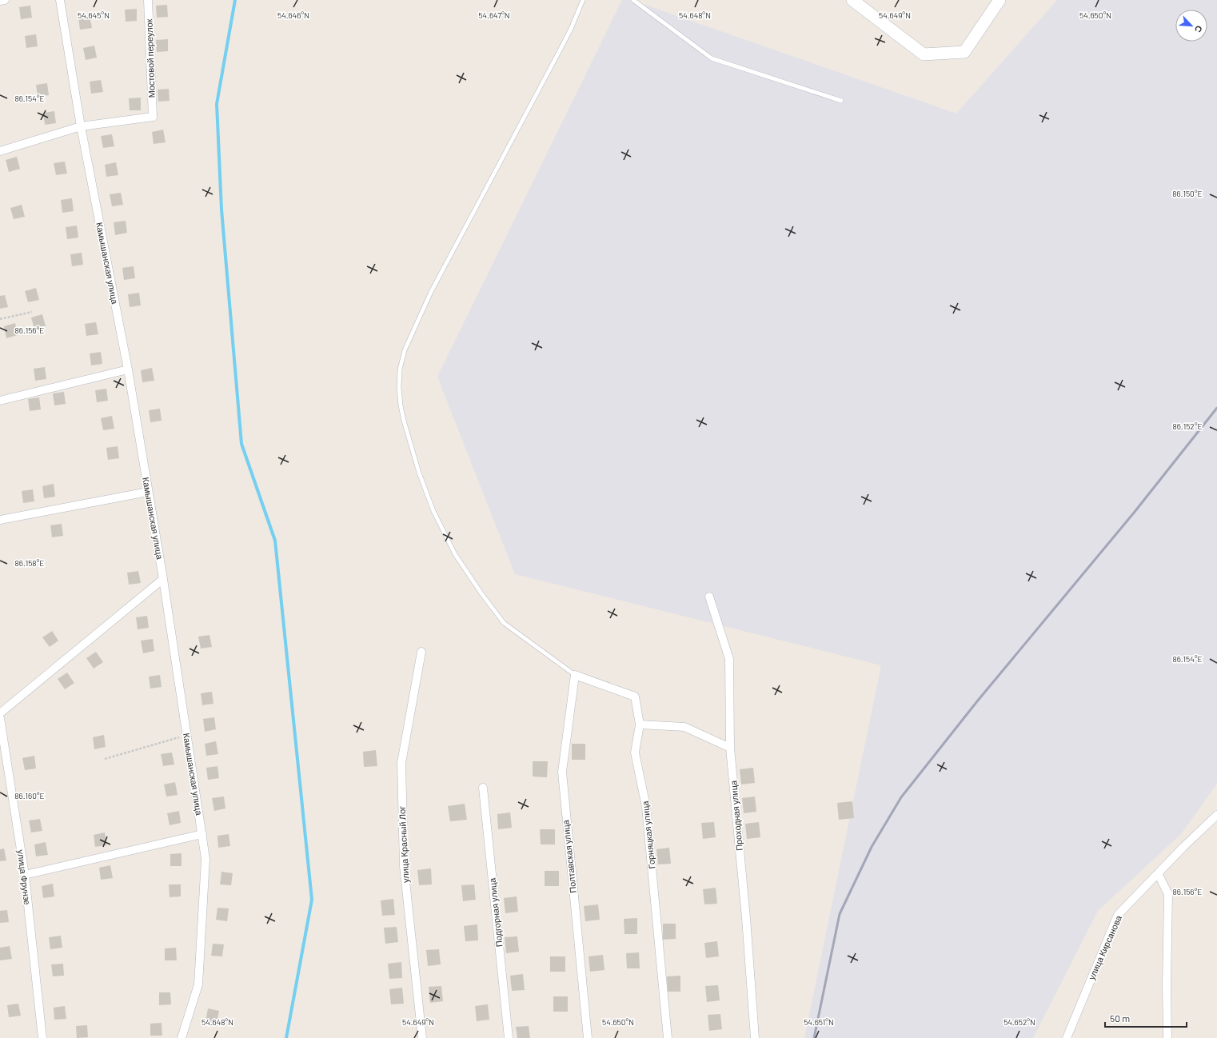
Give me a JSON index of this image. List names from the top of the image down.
{
  "streets": {
    "street": [
      "Мостовой переулок",
      "Камышанская улица",
      "Проходная улица",
      "Горняцкая улица",
      "улица Красный Лог",
      "Полтавская улица",
      "улица Фрунзе",
      "Подгорная улица",
      "улица Кирсанова"
    ]
  },
  "crossings": [
    ["Мостовой переулок", "Камышанская улица"],
    ["Горняцкая улица", "Полтавская улица"]
  ],
  "scale_bar": "50 m",
  "north": "bottom right",
  "coordinates": [
    "54.645°N",
    "54.646°N",
    "54.647°N",
    "54.648°N",
    "54.649°N",
    "54.650°N",
    "86.154°E",
    "86.150°E",
    "86.156°E",
    "86.152°E",
    "86.158°E",
    "86.160°E",
    "54.651°N",
    "54.652°N"
  ]
}
